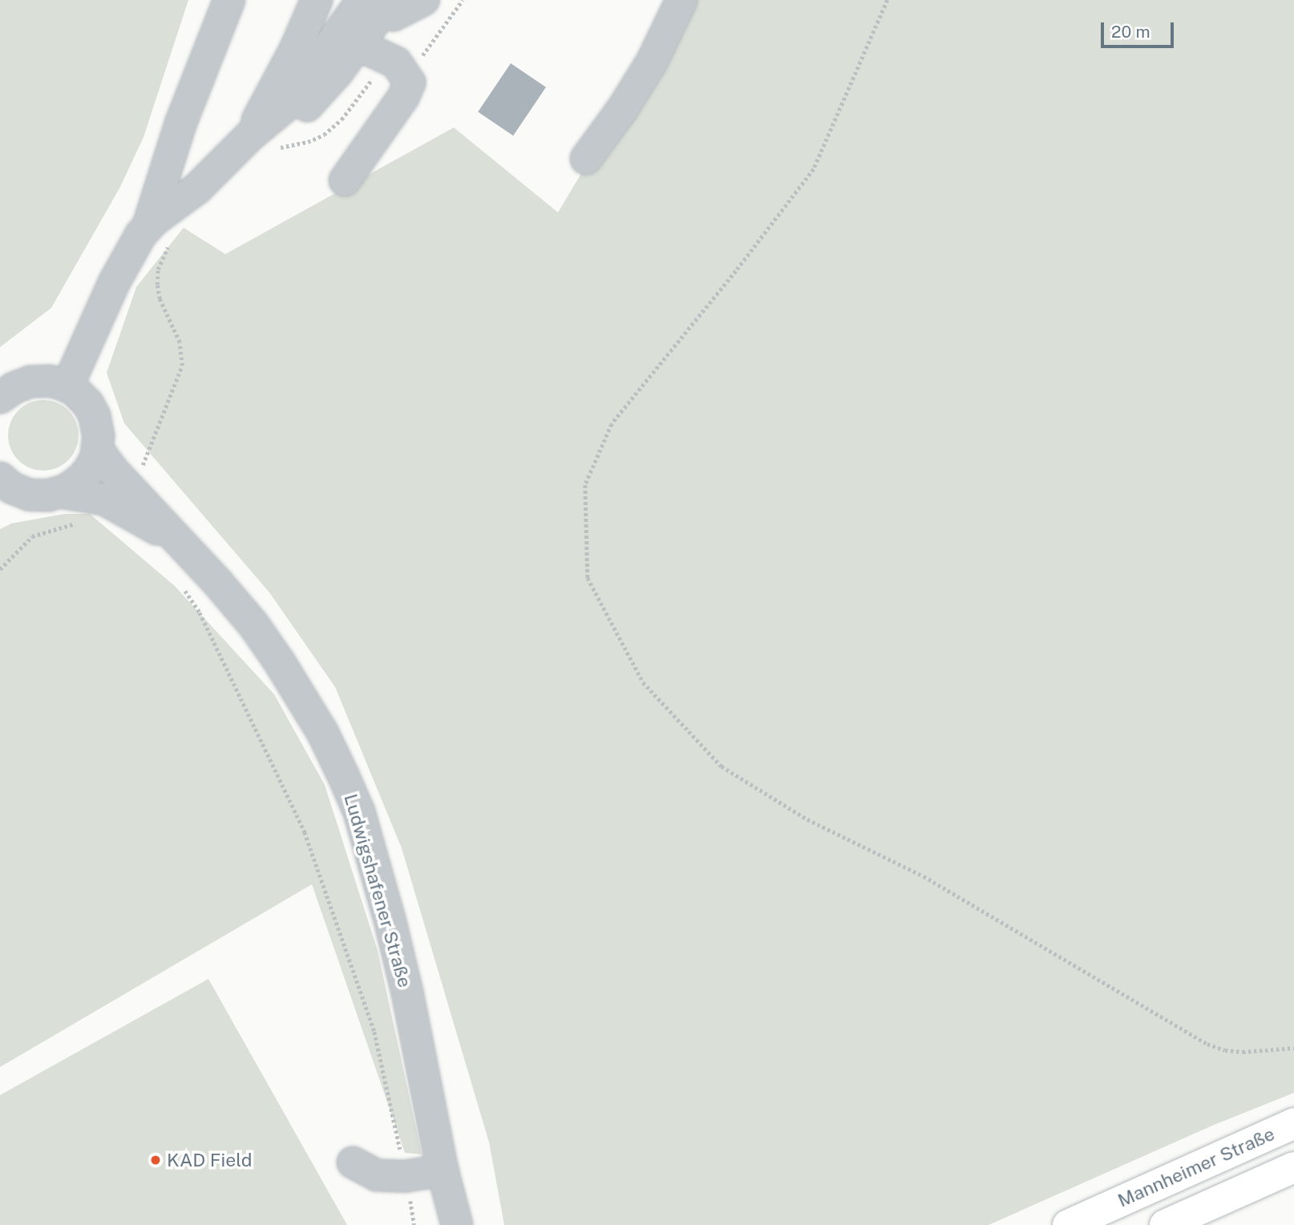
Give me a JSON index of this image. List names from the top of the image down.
{
  "streets": {
    "main road": ["Mannheimer Straße"],
    "street": ["Ludwigshafener Straße"]
  },
  "places": ["KAD Field"],
  "scale_bar": "20 m"
}
